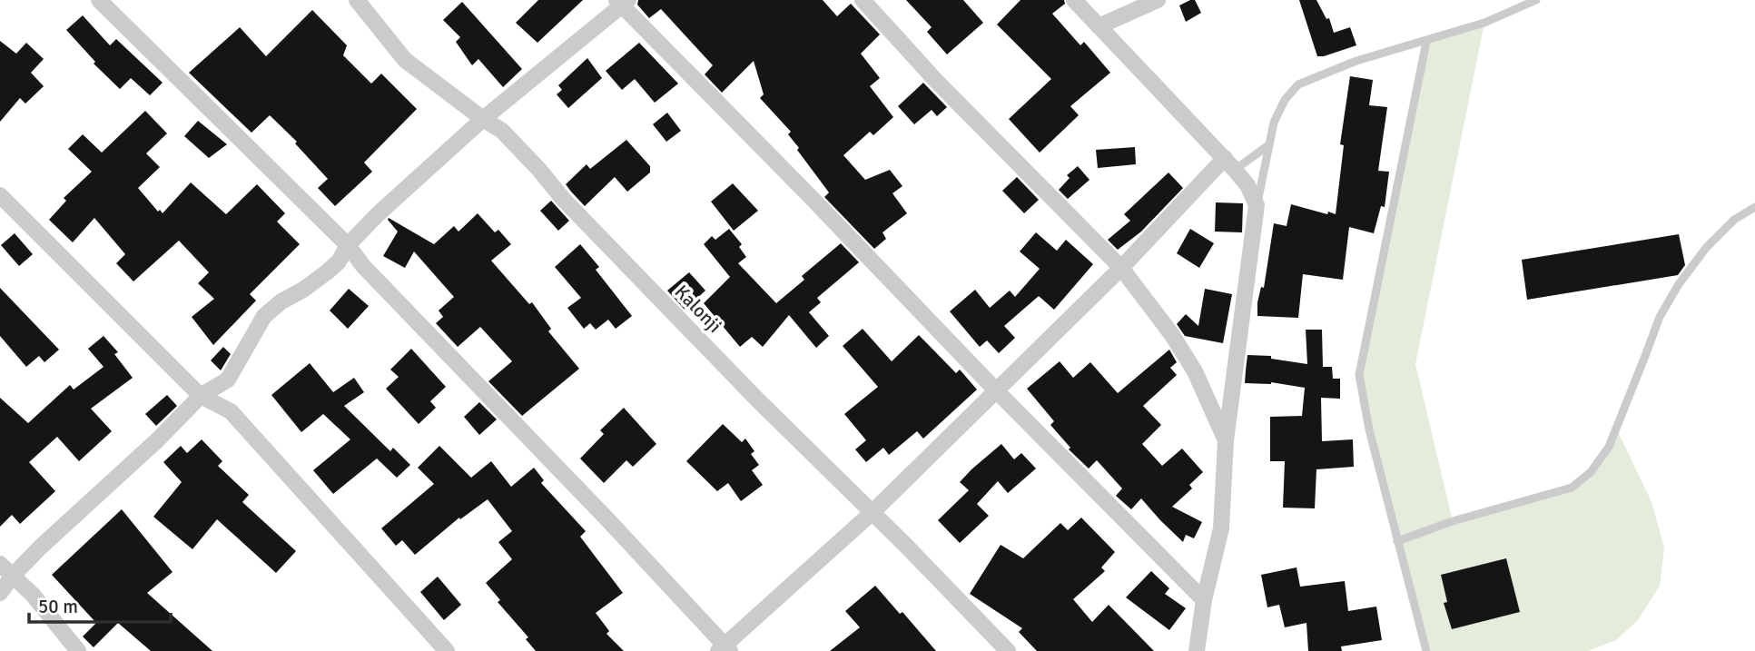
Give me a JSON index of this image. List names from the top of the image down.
{
  "streets": {
    "street": ["Kalonji"]
  },
  "scale_bar": "50 m"
}
